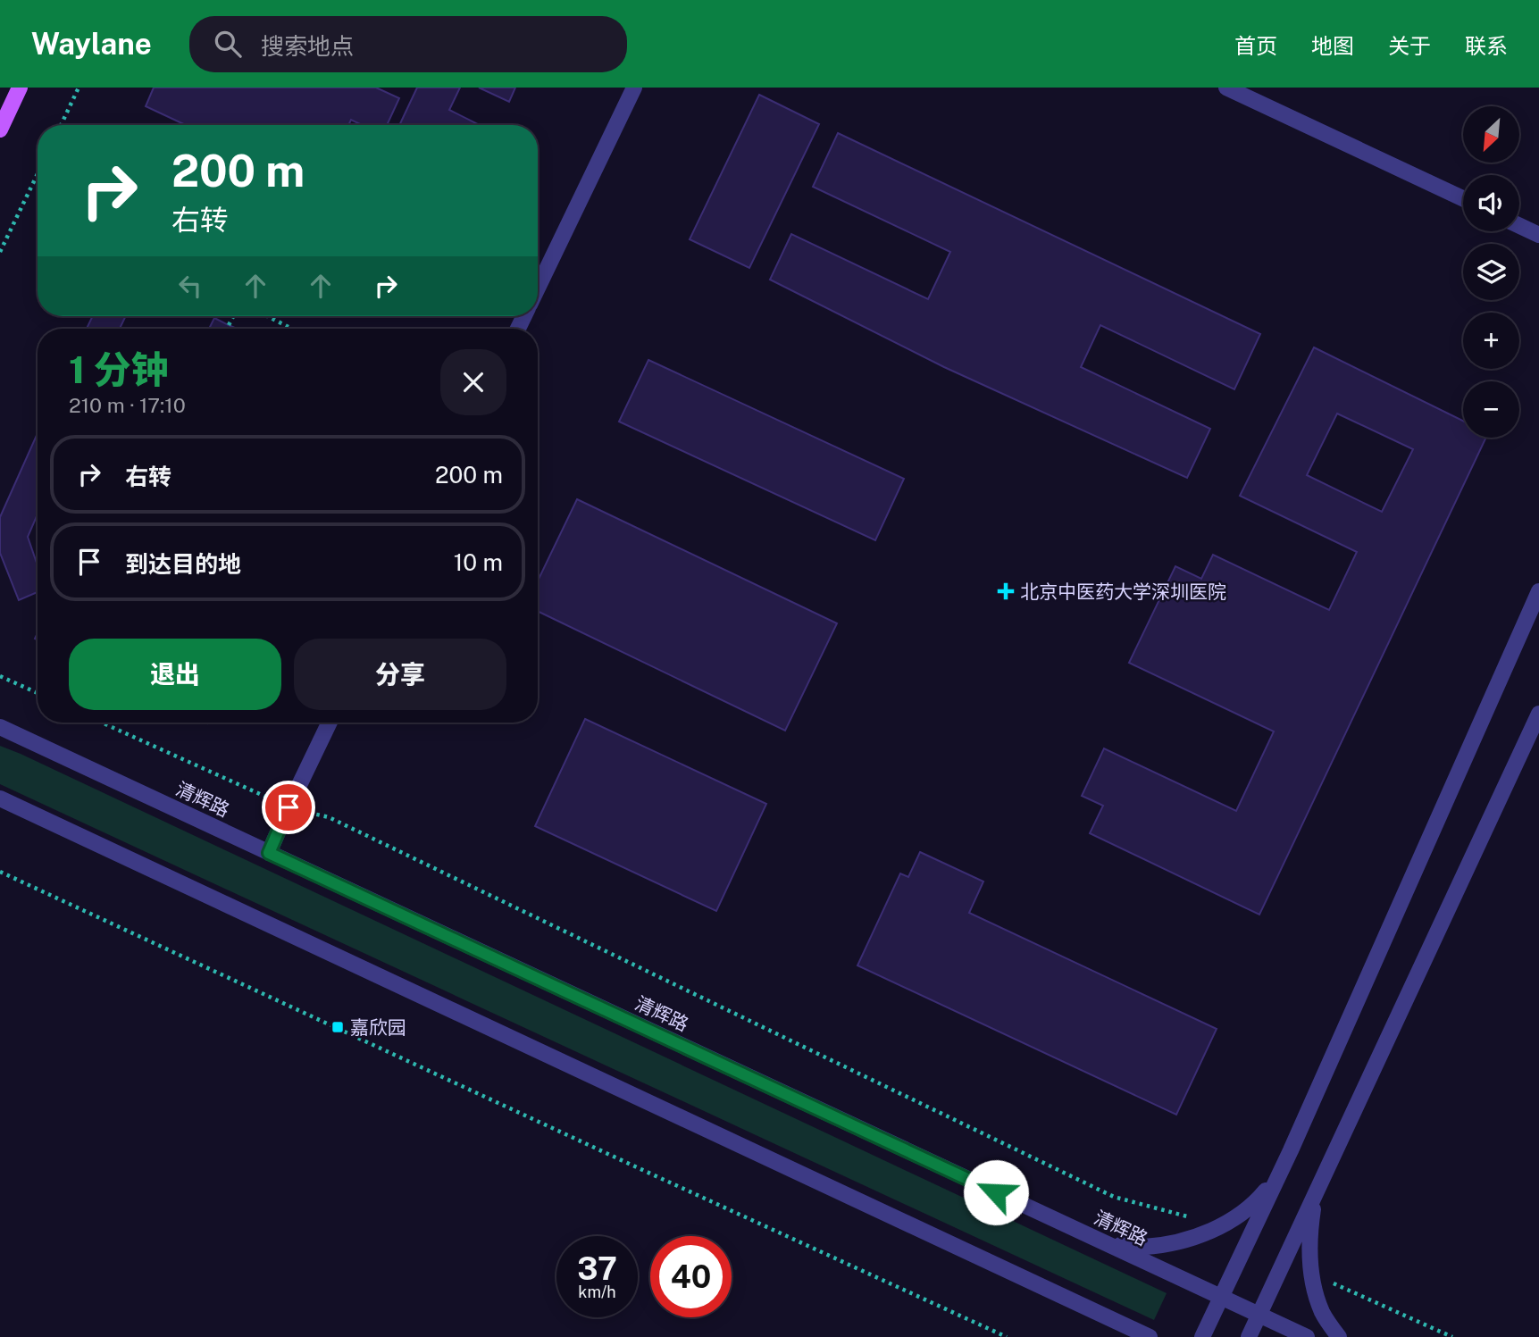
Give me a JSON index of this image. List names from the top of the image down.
{
  "streets": {
    "street": ["清辉路"]
  },
  "places": {
    "health": ["北京中医药大学深圳医院"],
    "transit": ["嘉欣园"]
  },
  "north": "bottom left",
  "page": {
    "header": "Waylane",
    "search": "搜索地点",
    "nav": [
      "首页",
      "地图",
      "关于",
      "联系"
    ],
    "map_buttons": ["+", "−"],
    "turn": ["200 m", "右转"],
    "heading": ["1 分钟", "210 m · 17:10"],
    "list": [
      {
        "name": "右转",
        "value": "200 m"
      },
      {
        "name": "到达目的地",
        "value": "10 m"
      }
    ],
    "buttons": ["退出", "分享"],
    "speed": "37 km/h",
    "limit": "40"
  }
}
